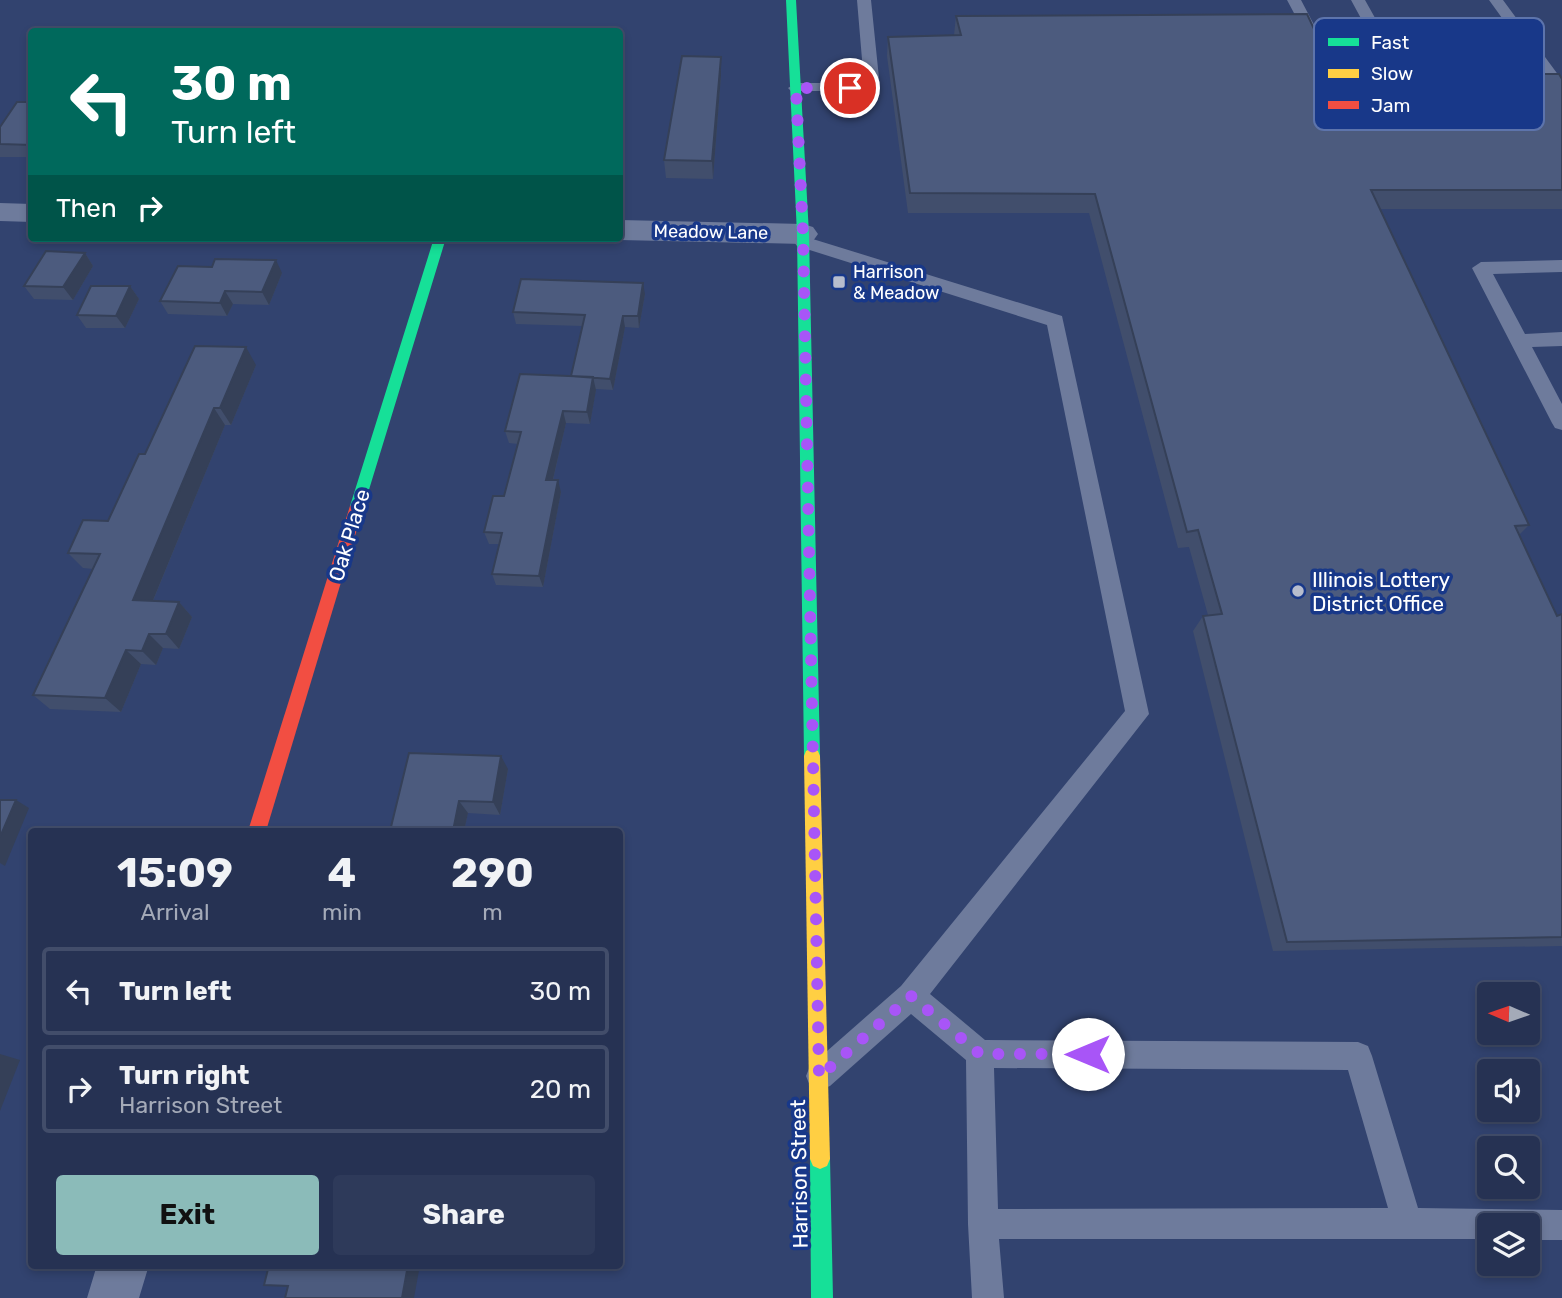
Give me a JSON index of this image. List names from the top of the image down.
{
  "streets": {
    "street": ["Meadow Lane", "Oak Place", "Harrison Street"]
  },
  "crossings": [
    ["Meadow Lane", "Harrison Street"]
  ],
  "places": {
    "transit": ["Harrison & Meadow"],
    "other": ["Illinois Lottery District Office"]
  },
  "legend": ["Fast", "Slow", "Jam"],
  "north": "left",
  "page": {
    "turn": ["30 m", "Turn left"],
    "then": "Then",
    "eta": [
      "15:09",
      "Arrival",
      "4",
      "min",
      "290",
      "m"
    ],
    "list": [
      {
        "name": "Turn left",
        "value": "30 m"
      },
      {
        "name": "Turn right",
        "note": "Harrison Street",
        "value": "20 m"
      }
    ],
    "buttons": ["Exit", "Share"]
  }
}
